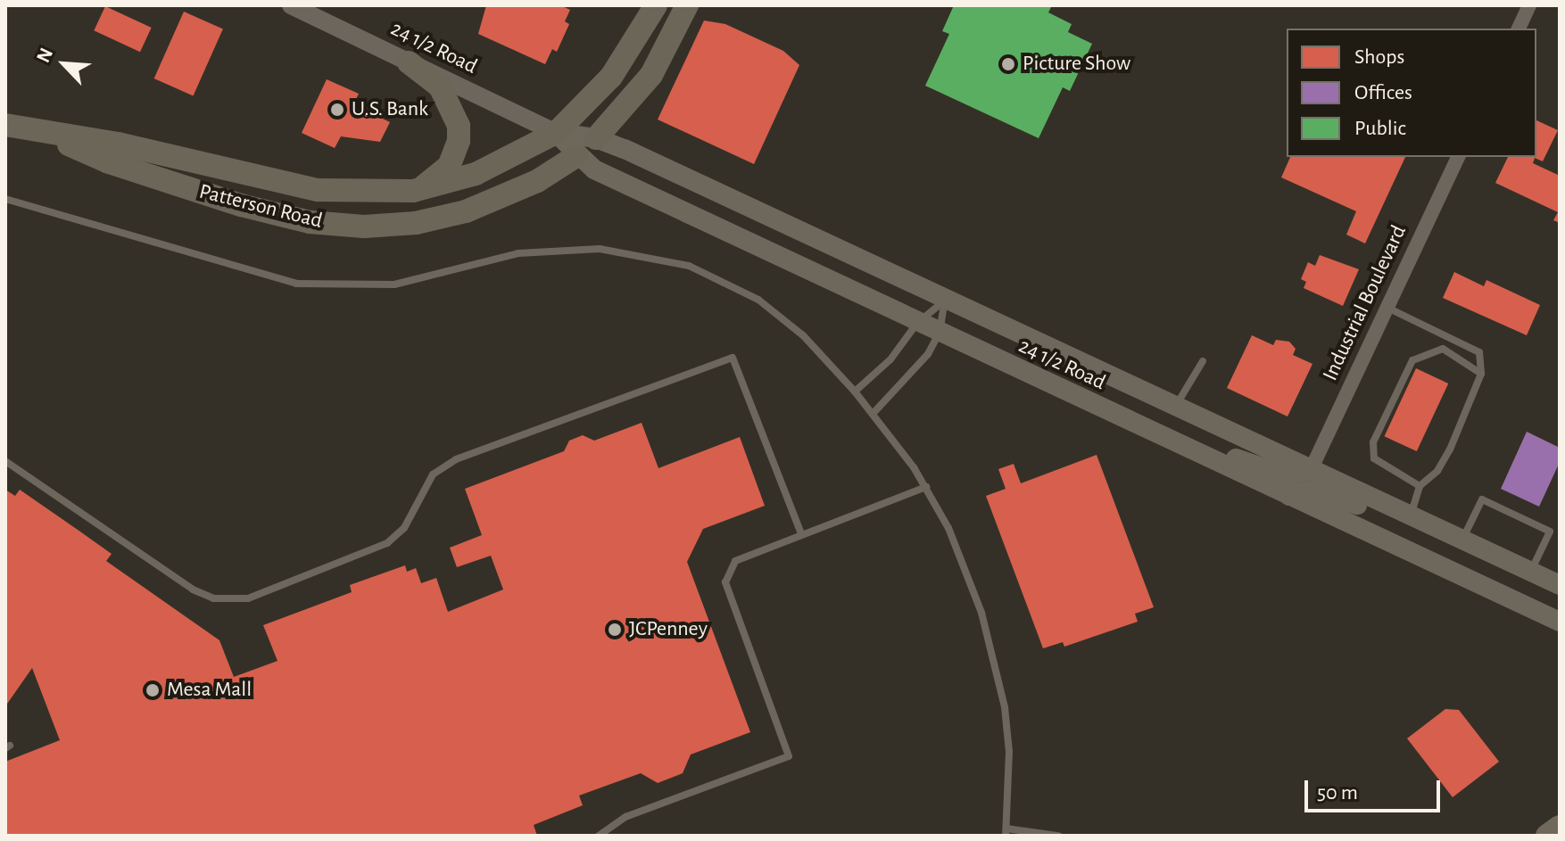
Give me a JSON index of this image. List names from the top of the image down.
{
  "streets": {
    "main road": ["24 1/2 Road", "Patterson Road"],
    "street": ["Industrial Boulevard"]
  },
  "crossings": [
    ["24 1/2 Road", "Patterson Road"],
    ["24 1/2 Road", "Industrial Boulevard"]
  ],
  "places": [
    "Picture Show",
    "U.S. Bank",
    "JCPenney",
    "Mesa Mall"
  ],
  "legend": ["Shops", "Offices", "Public"],
  "scale_bar": "50 m",
  "north": "top left"
}
